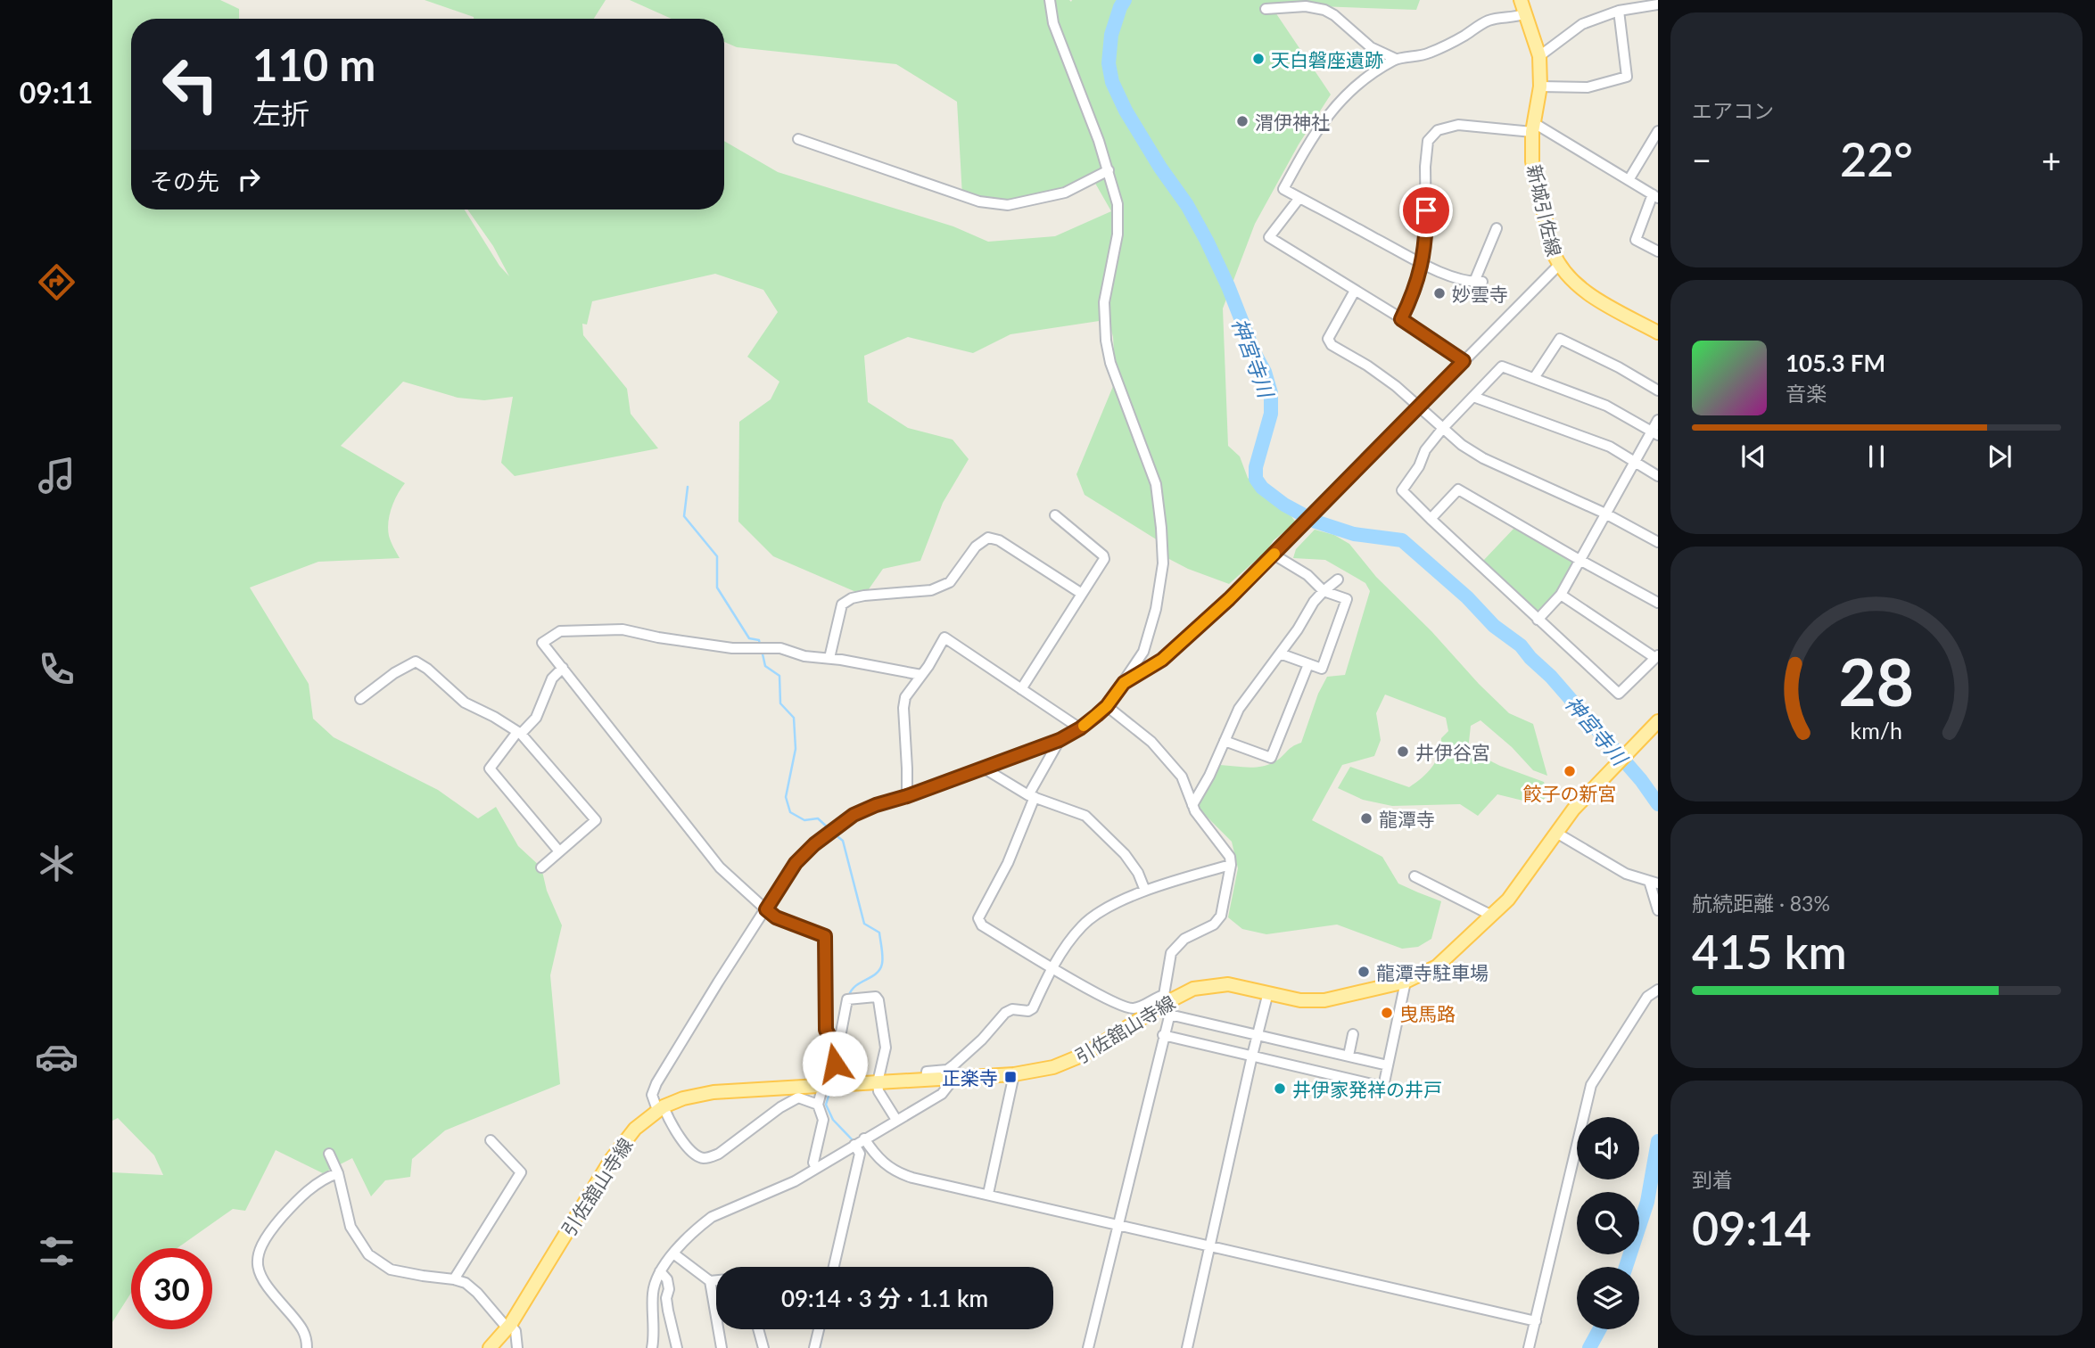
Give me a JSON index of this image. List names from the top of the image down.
{
  "streets": {
    "main road": ["新城引佐線", "引佐舘山寺線"]
  },
  "water": ["神宮寺川"],
  "places": {
    "other": [
      "天白磐座遺跡",
      "渭伊神社",
      "妙雲寺",
      "井伊谷宮",
      "餃子の新宮",
      "龍潭寺",
      "龍潭寺駐車場",
      "曳馬路",
      "井伊家発祥の井戸"
    ],
    "transit": ["正楽寺"]
  },
  "page": {
    "tabs": "09:11",
    "tile": [
      "エアコン",
      ["航続距離 · 83%", "415 km"],
      ["到着", "09:14"]
    ],
    "turn": ["110 m", "左折"],
    "heat": ["−", "22°", "+"],
    "then": "その先",
    "song": ["105.3 FM", "音楽"],
    "limit": "30",
    "trip": "09:14 · 3 分 · 1.1 km",
    "gauge": ["28", "km/h"]
  }
}
